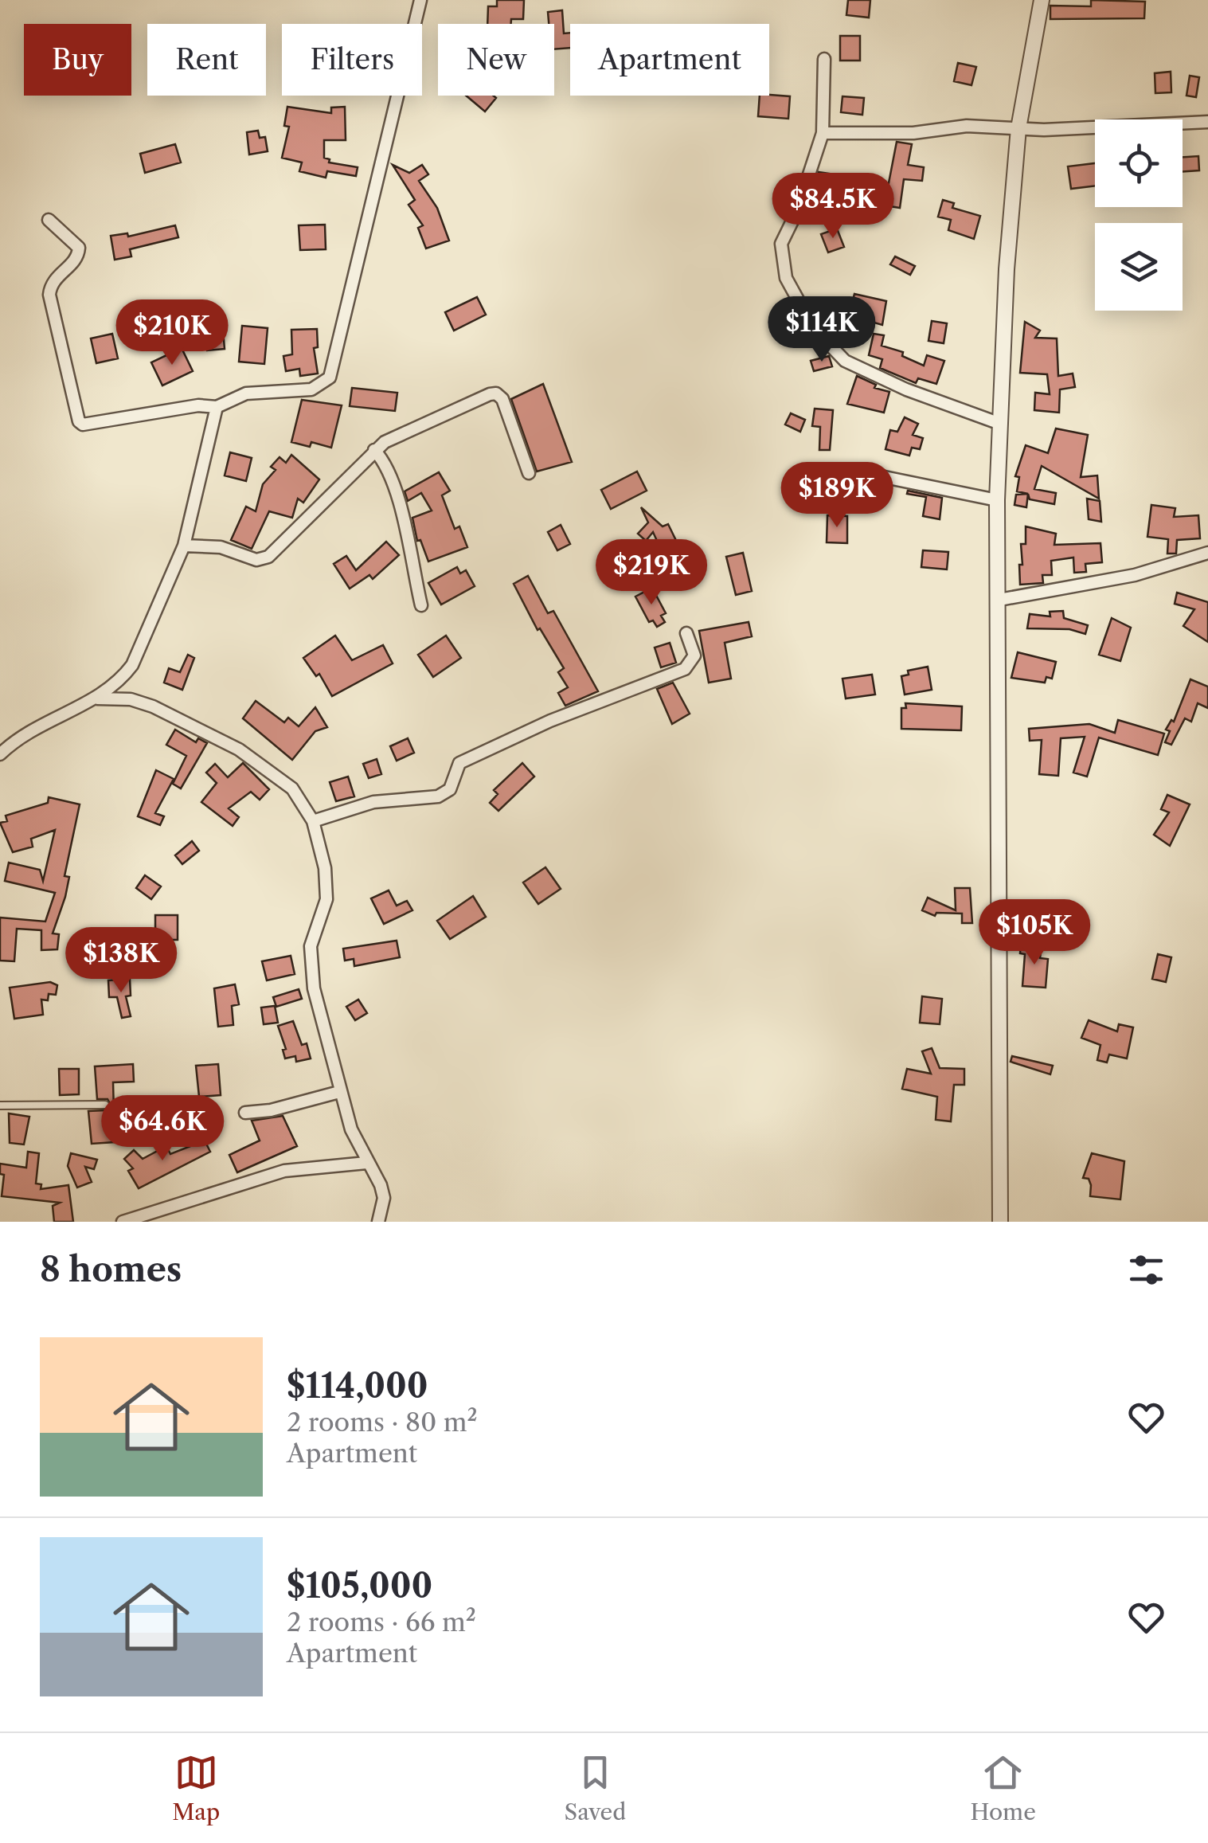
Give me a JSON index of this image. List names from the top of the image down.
{
  "page": {
    "chip": [
      "Buy",
      "Rent",
      "Filters",
      "New",
      "Apartment"
    ],
    "price": [
      "$84.5K",
      "$114K",
      "$210K",
      "$189K",
      "$219K",
      "$105K",
      "$138K",
      "$64.6K"
    ],
    "heading": "8 homes",
    "list": [
      {
        "name": "$114,000",
        "note": "2 rooms · 80 m² · Apartment"
      },
      {
        "name": "$105,000",
        "note": "2 rooms · 66 m² · Apartment"
      }
    ],
    "tabs": ["Map", "Saved", "Home"]
  }
}
